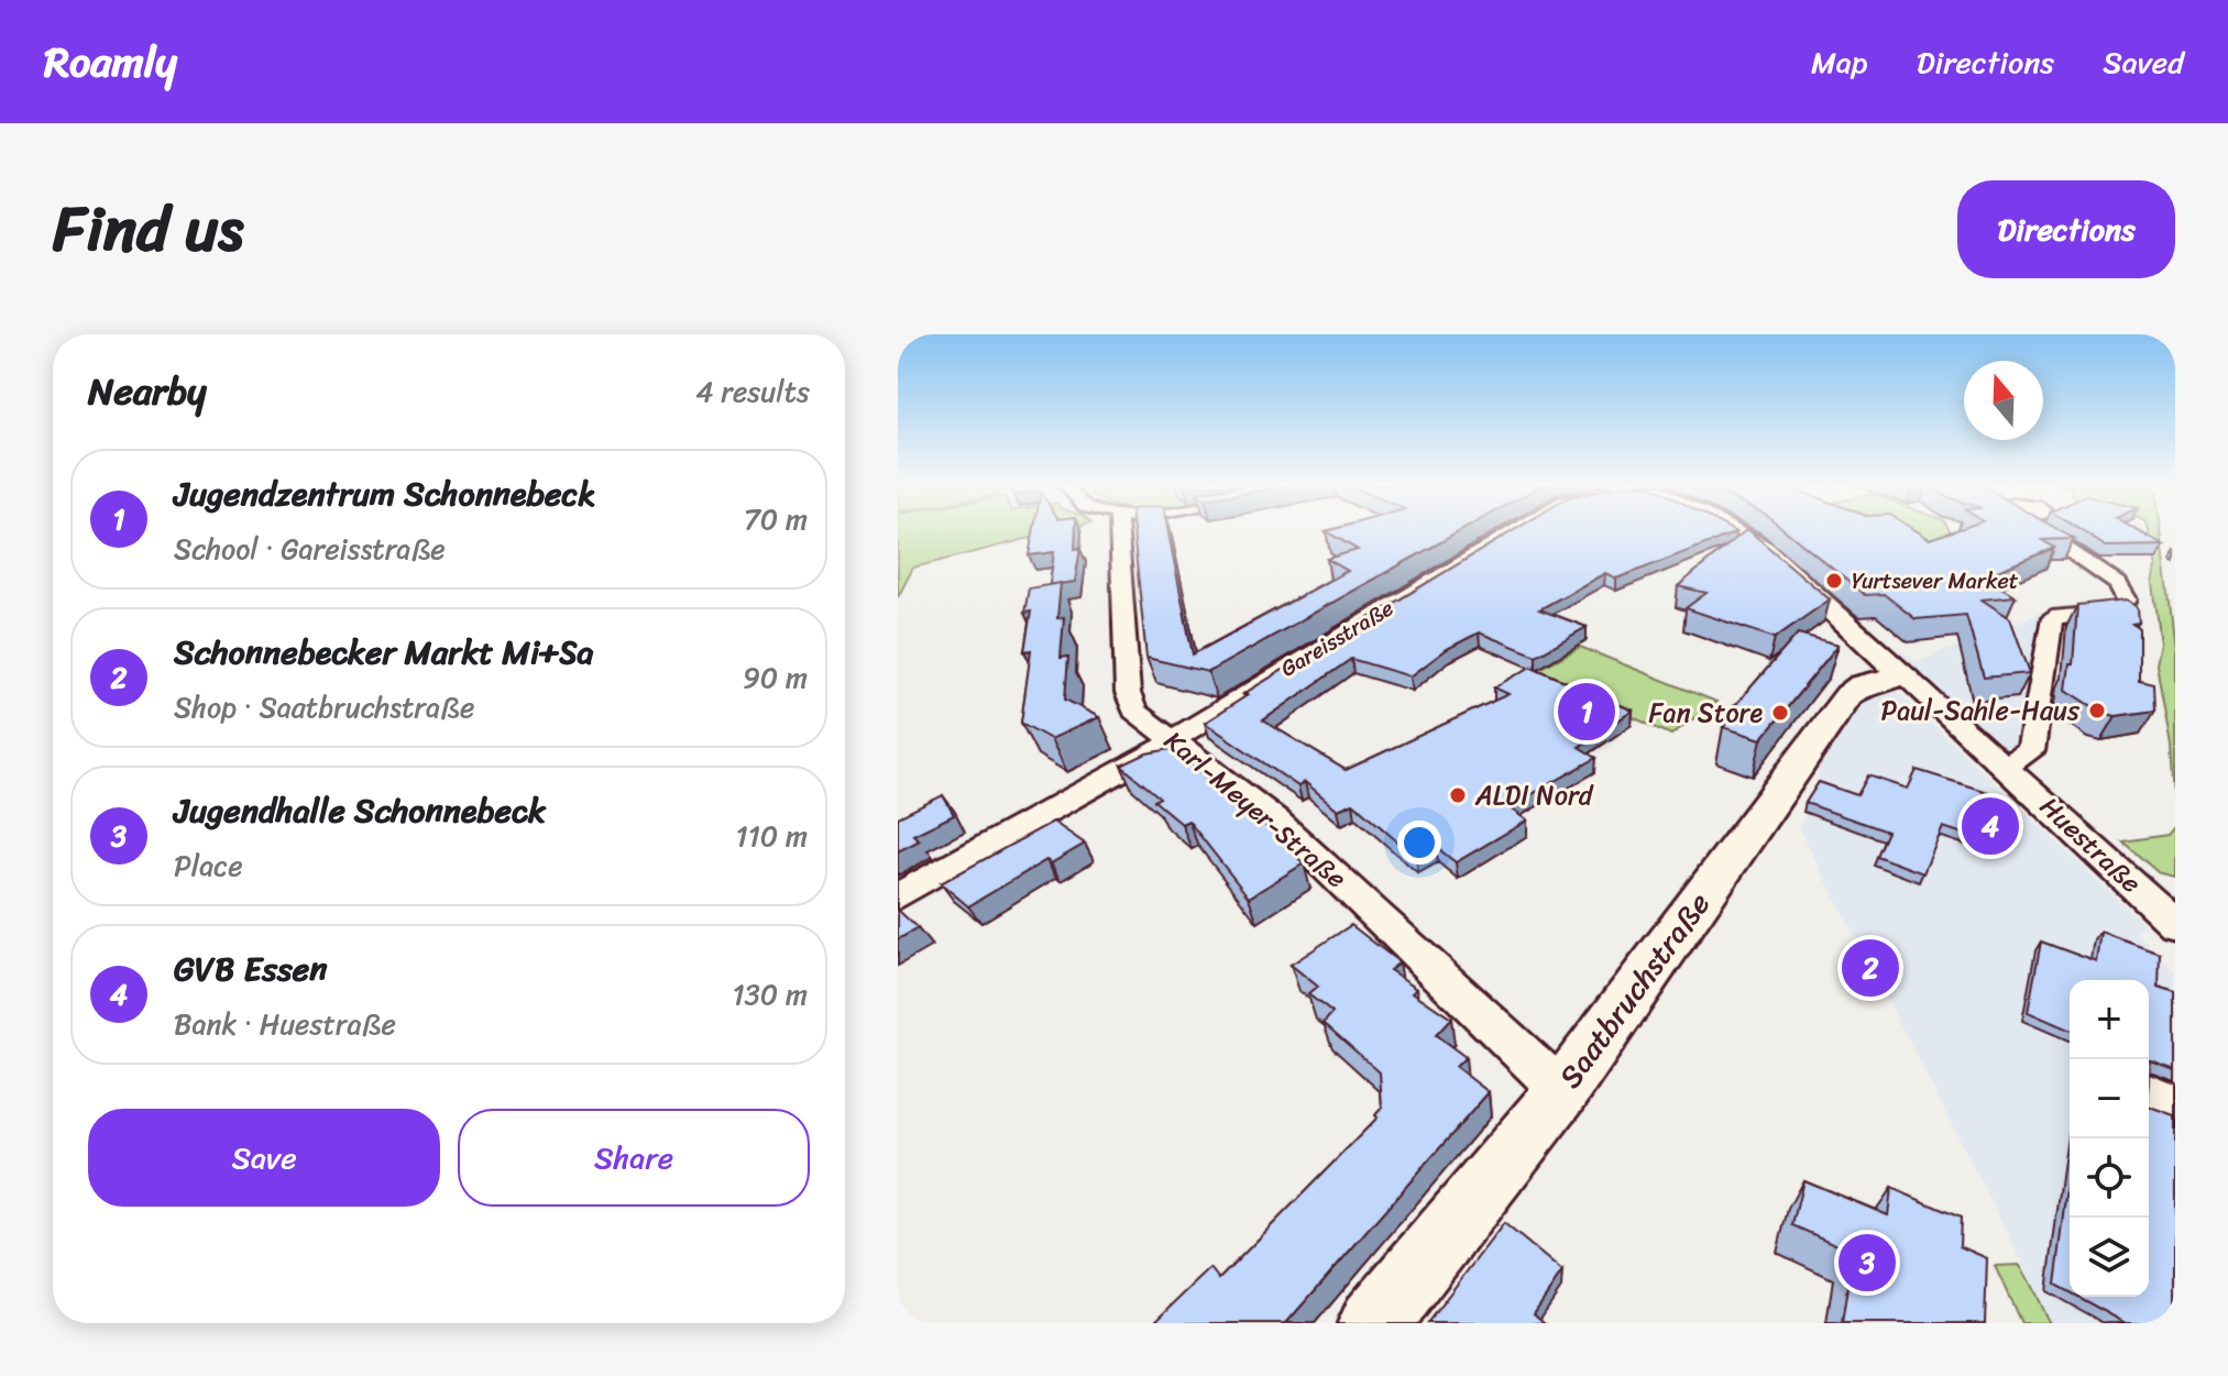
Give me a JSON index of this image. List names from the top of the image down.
{
  "streets": {
    "main road": ["Huestraße", "Saatbruchstraße"],
    "street": ["Gareisstraße", "Karl-Meyer-Straße"]
  },
  "crossings": [
    ["Gareisstraße", "Karl-Meyer-Straße"],
    ["Karl-Meyer-Straße", "Saatbruchstraße"],
    ["Huestraße", "Saatbruchstraße"]
  ],
  "places": [
    "Yurtsever Market",
    "Paul-Sahle-Haus",
    "Fan Store",
    "ALDI Nord"
  ],
  "north": "top",
  "page": {
    "header": "Roamly",
    "nav": ["Map", "Directions", "Saved"],
    "title": "Find us",
    "buttons": [
      "Directions",
      ["Save", "Share"]
    ],
    "heading": ["Nearby", "4 results"],
    "list": [
      {
        "mark": "1",
        "name": "Jugendzentrum Schonnebeck",
        "note": "School · Gareisstraße",
        "value": "70 m"
      },
      {
        "mark": "2",
        "name": "Schonnebecker Markt Mi+Sa",
        "note": "Shop · Saatbruchstraße",
        "value": "90 m"
      },
      {
        "mark": "3",
        "name": "Jugendhalle Schonnebeck",
        "note": "Place",
        "value": "110 m"
      },
      {
        "mark": "4",
        "name": "GVB Essen",
        "note": "Bank · Huestraße",
        "value": "130 m"
      }
    ],
    "pins": [
      "1",
      "4",
      "2",
      "3"
    ],
    "map_buttons": ["+", "−"]
  }
}
